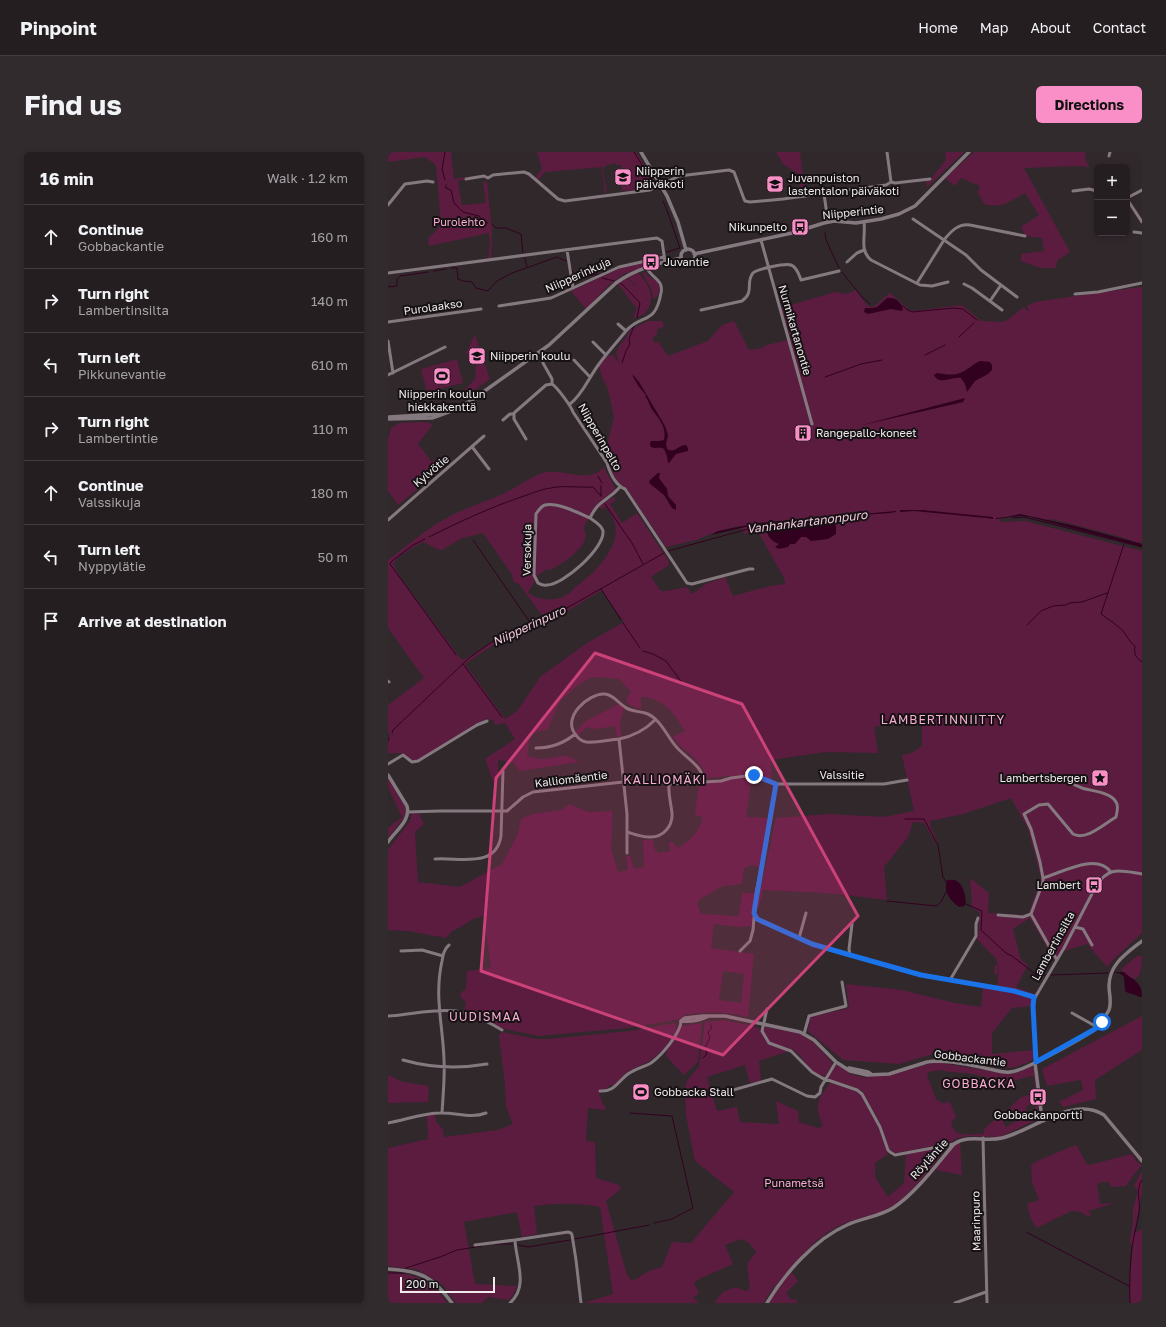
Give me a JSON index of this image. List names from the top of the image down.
{
  "streets": {
    "street": [
      "Niipperintie",
      "Niipperinkuja",
      "Purolaakso",
      "Nurmikartanontie",
      "Niipperinpelto",
      "Kylvötie",
      "Versokuja",
      "Valssitie",
      "Kalliomäentie",
      "Lambertinsilta",
      "Gobbackantie",
      "Röyläntie",
      "Maarinpuro"
    ]
  },
  "crossings": [
    ["Niipperintie", "Nurmikartanontie"],
    ["Lambertinsilta", "Gobbackantie"],
    ["Lambertinsilta", "Röyläntie"],
    ["Röyläntie", "Maarinpuro"]
  ],
  "districts": [
    "LAMBERTINNIITTY",
    "KALLIOMÄKI",
    "UUDISMAA",
    "GOBBACKA"
  ],
  "water": ["Vanhankartanonpuro", "Niipperinpuro"],
  "parks": ["Purolehto", "Punametsä"],
  "places": {
    "school or university": ["Niipperin päiväkoti", "Juvanpuiston lastentalon päiväkoti", "Niipperin koulu"],
    "bus stop": [
      "Nikunpelto",
      "Juvantie",
      "Lambert",
      "Gobbackanportti"
    ],
    "sports": ["Niipperin koulun hiekkakenttä", "Gobbacka Stall"],
    "building": ["Rangepallo-koneet"],
    "place": ["Lambertsbergen"]
  },
  "scale_bar": "200 m",
  "page": {
    "header": "Pinpoint",
    "nav": [
      "Home",
      "Map",
      "About",
      "Contact"
    ],
    "buttons": "Directions",
    "title": "Find us",
    "heading": ["16 min", "Walk · 1.2 km"],
    "map_buttons": ["+", "−"],
    "list": [
      ["Continue", "Gobbackantie", "160 m"],
      ["Turn right", "Lambertinsilta", "140 m"],
      ["Turn left", "Pikkunevantie", "610 m"],
      ["Turn right", "Lambertintie", "110 m"],
      ["Continue", "Valssikuja", "180 m"],
      ["Turn left", "Nyppylätie", "50 m"],
      "Arrive at destination"
    ],
    "scale": "200 m"
  }
}
